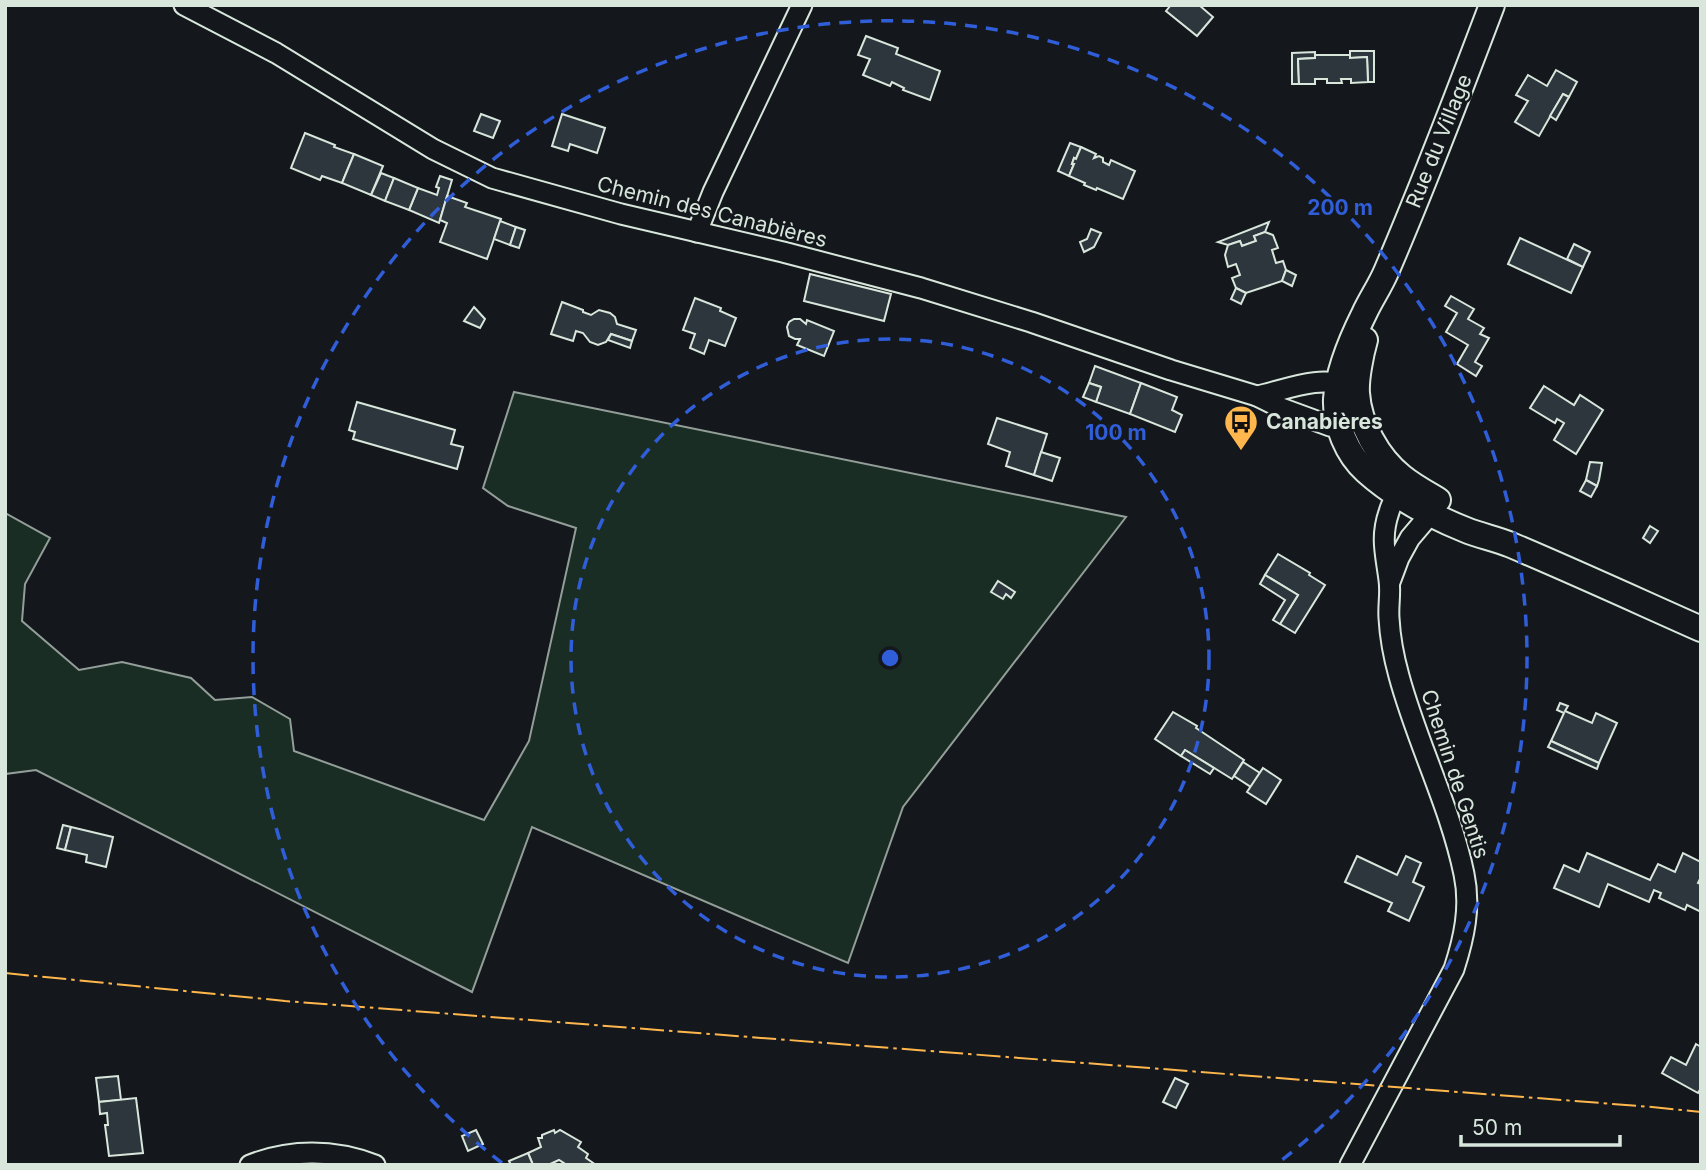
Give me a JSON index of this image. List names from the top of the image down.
{
  "streets": {
    "street": ["Rue du Village", "Chemin des Canabières", "Chemin de Gentis"]
  },
  "crossings": [
    ["Rue du Village", "Chemin des Canabières"]
  ],
  "places": {
    "bus stop": ["Canabières"]
  },
  "scale_bar": "50 m",
  "rings": ["200 m", "100 m"]
}
